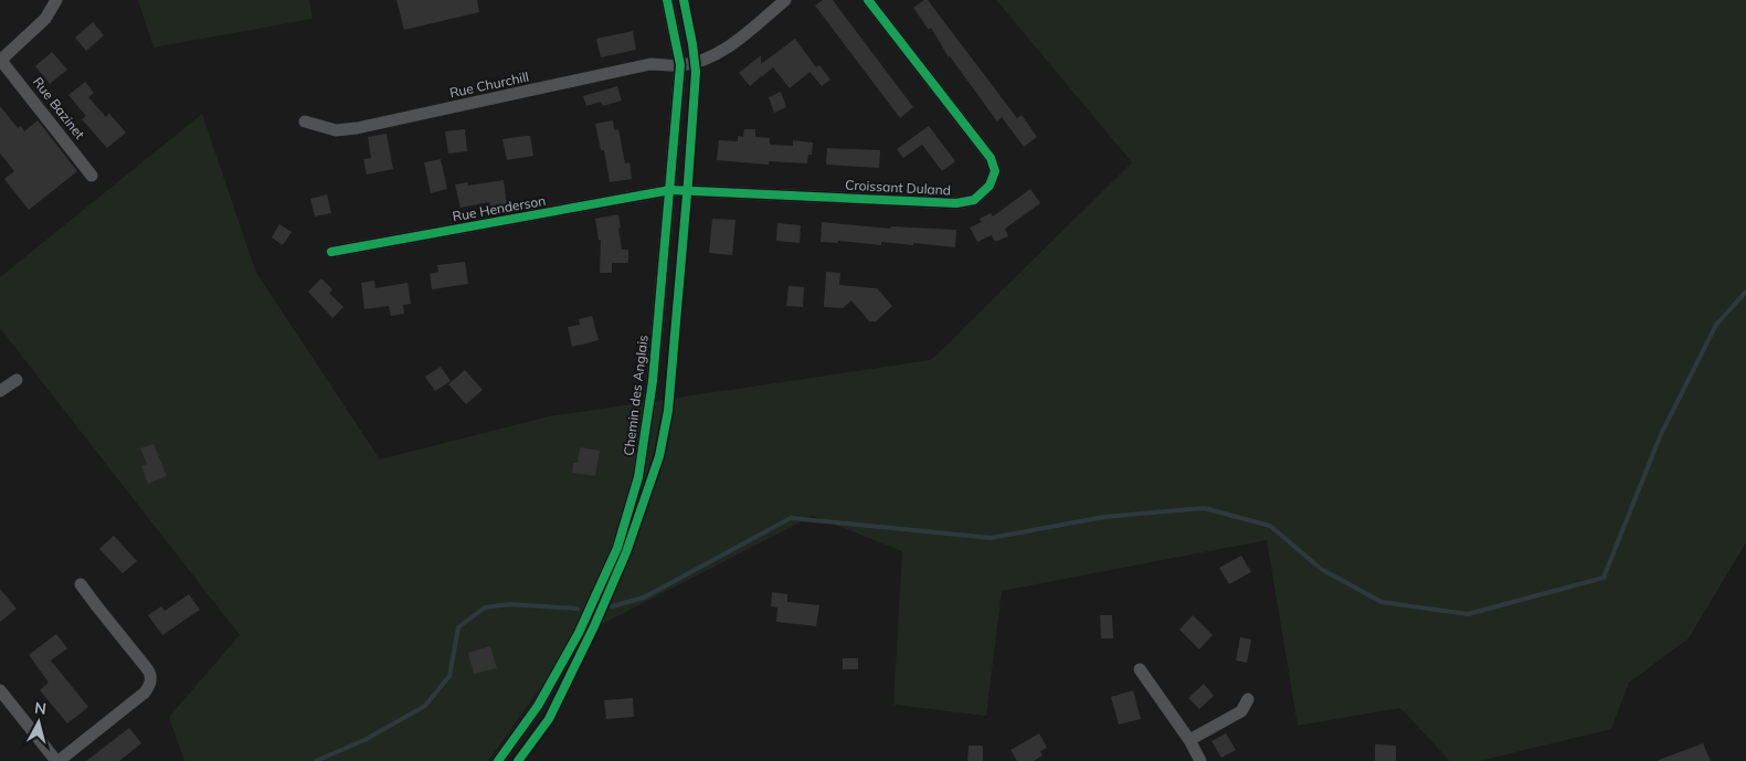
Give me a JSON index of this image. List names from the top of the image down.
{
  "streets": {
    "street": [
      "Rue Churchill",
      "Rue Bazinet",
      "Croissant Duland",
      "Rue Henderson",
      "Chemin des Anglais"
    ]
  },
  "crossings": [
    ["Rue Churchill", "Chemin des Anglais"],
    ["Croissant Duland", "Rue Henderson"],
    ["Croissant Duland", "Chemin des Anglais"],
    ["Rue Henderson", "Chemin des Anglais"]
  ],
  "north": "top"
}
